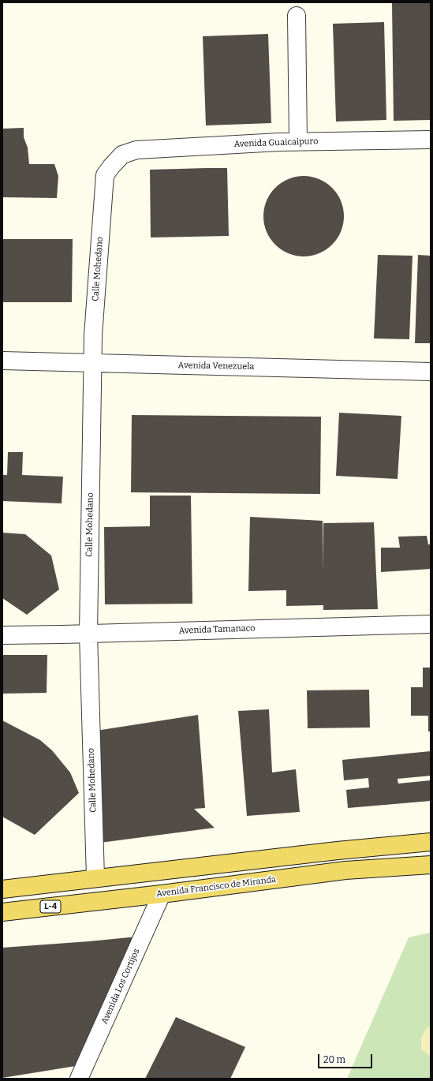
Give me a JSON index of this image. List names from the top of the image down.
{
  "streets": {
    "main road": ["Calle Mohedano", "Avenida Francisco de Miranda", "L-4"],
    "street": [
      "Avenida Guaicaipuro",
      "Avenida Venezuela",
      "Avenida Tamanaco",
      "Avenida Los Cortijos"
    ]
  },
  "crossings": [
    ["Avenida Guaicaipuro", "Calle Mohedano"],
    ["Calle Mohedano", "Avenida Venezuela"],
    ["Calle Mohedano", "Avenida Tamanaco"],
    ["Calle Mohedano", "Avenida Francisco de Miranda"],
    ["Avenida Francisco de Miranda", "Avenida Los Cortijos"]
  ],
  "scale_bar": "20 m"
}
